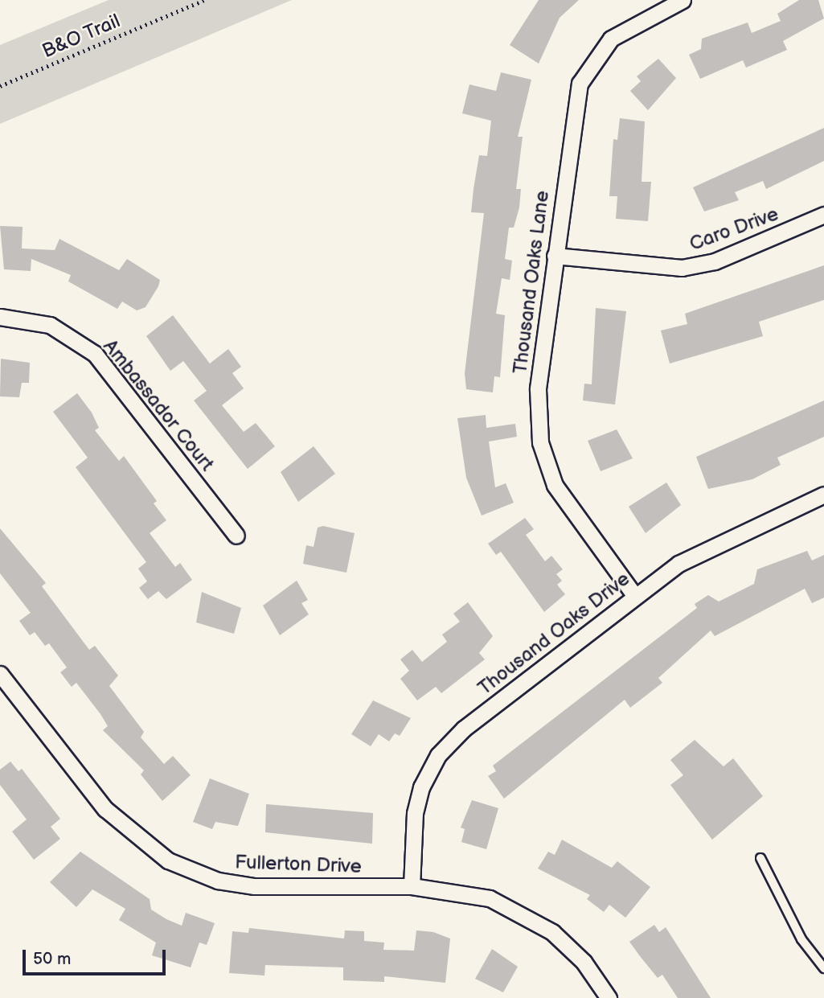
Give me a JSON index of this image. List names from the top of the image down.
{
  "streets": {
    "street": [
      "Caro Drive",
      "Thousand Oaks Lane",
      "Ambassador Court",
      "Thousand Oaks Drive",
      "Fullerton Drive"
    ],
    "path": ["B&O Trail"]
  },
  "crossings": [
    ["Caro Drive", "Thousand Oaks Lane"],
    ["Thousand Oaks Lane", "Thousand Oaks Drive"],
    ["Thousand Oaks Drive", "Fullerton Drive"]
  ],
  "scale_bar": "50 m"
}
